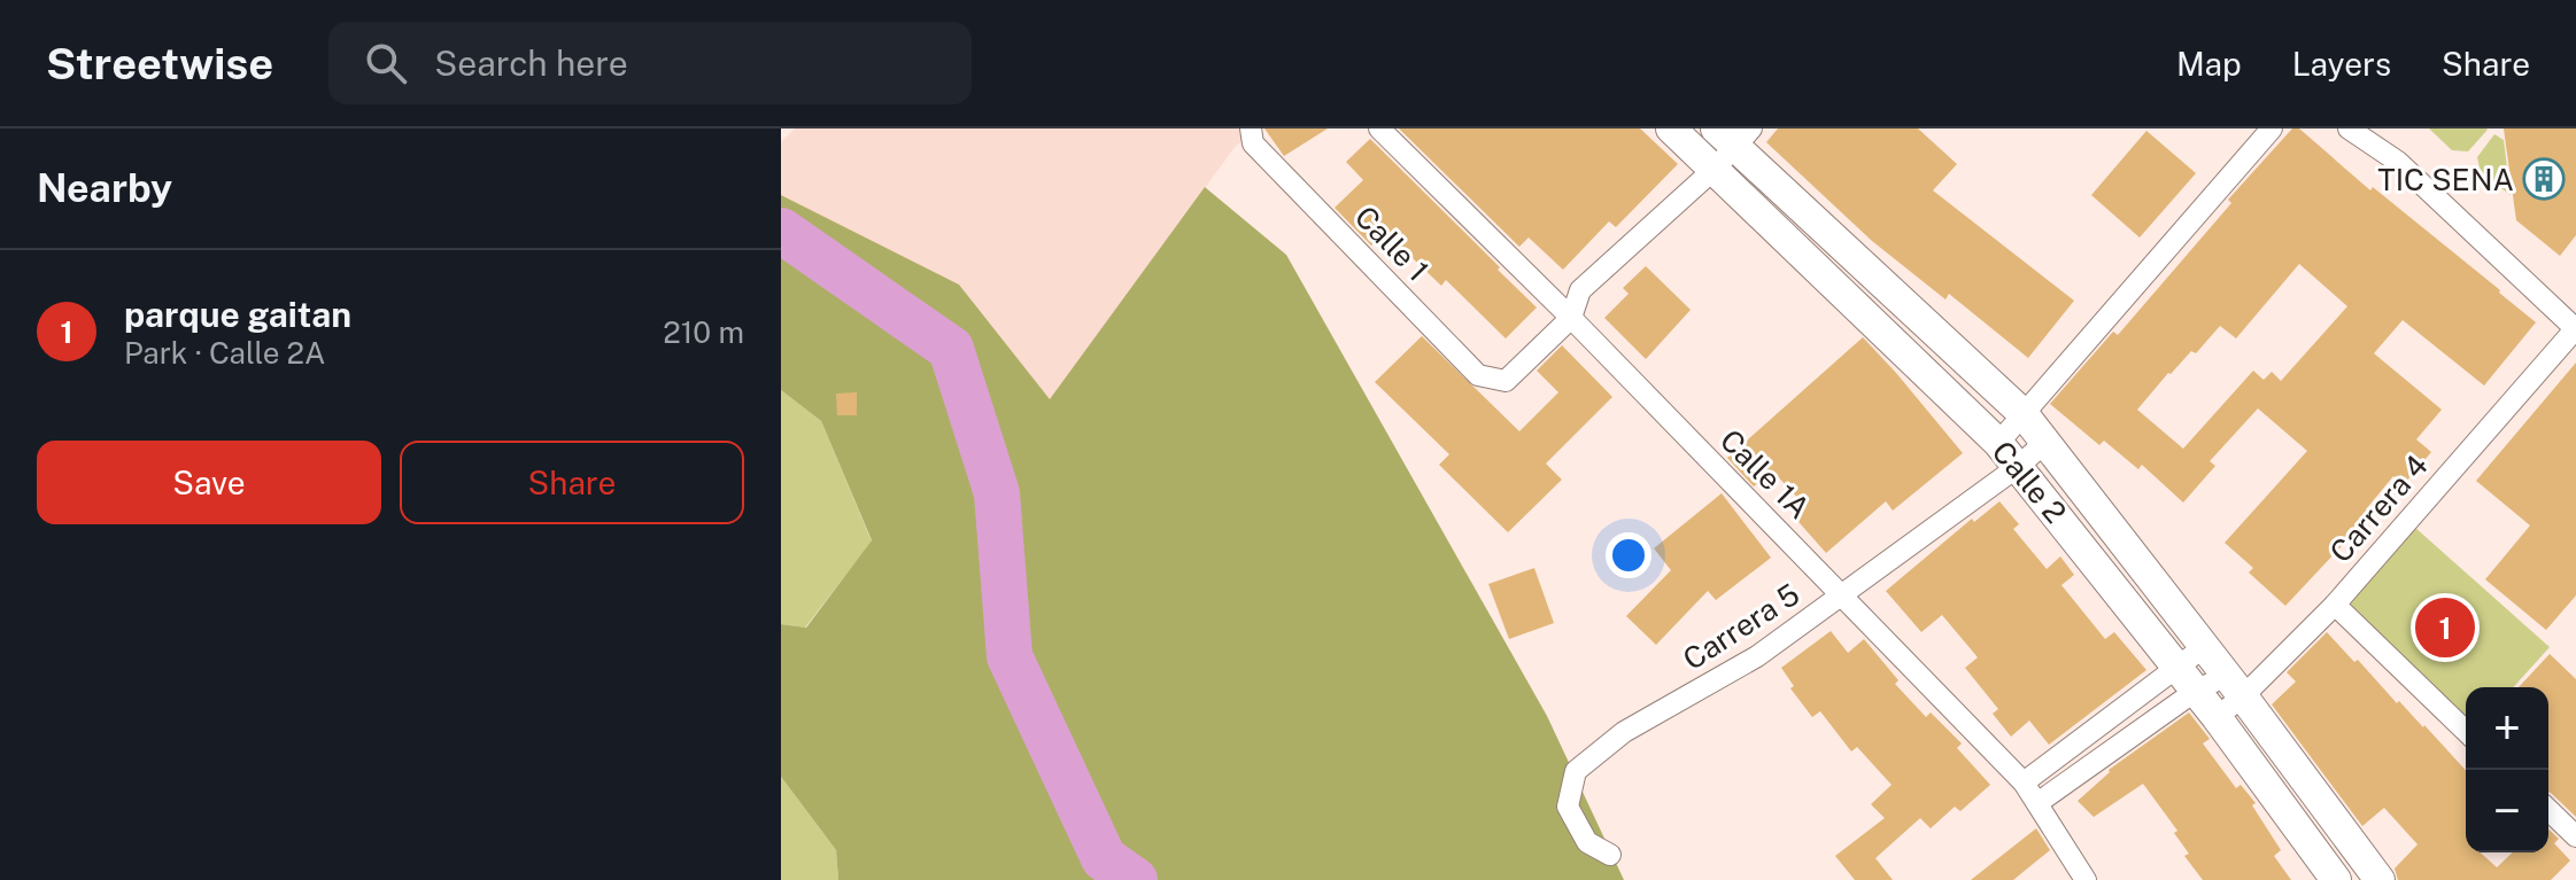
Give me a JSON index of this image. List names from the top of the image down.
{
  "streets": {
    "main road": ["Calle 2"],
    "street": [
      "Calle 1",
      "Calle 1A",
      "Carrera 4",
      "Carrera 5"
    ]
  },
  "crossings": [
    ["Calle 1", "Calle 1A"],
    ["Calle 1A", "Carrera 4"],
    ["Calle 1A", "Carrera 5"],
    ["Calle 2", "Carrera 4"],
    ["Calle 2", "Carrera 5"]
  ],
  "places": {
    "building": ["TIC SENA"]
  },
  "page": {
    "header": "Streetwise",
    "search": "Search here",
    "nav": ["Map", "Layers", "Share"],
    "heading": "Nearby",
    "list": [
      {
        "mark": "1",
        "name": "parque gaitan",
        "note": "Park · Calle 2A",
        "value": "210 m"
      }
    ],
    "buttons": ["Save", "Share"],
    "pins": "1",
    "map_buttons": ["+", "−"]
  }
}
